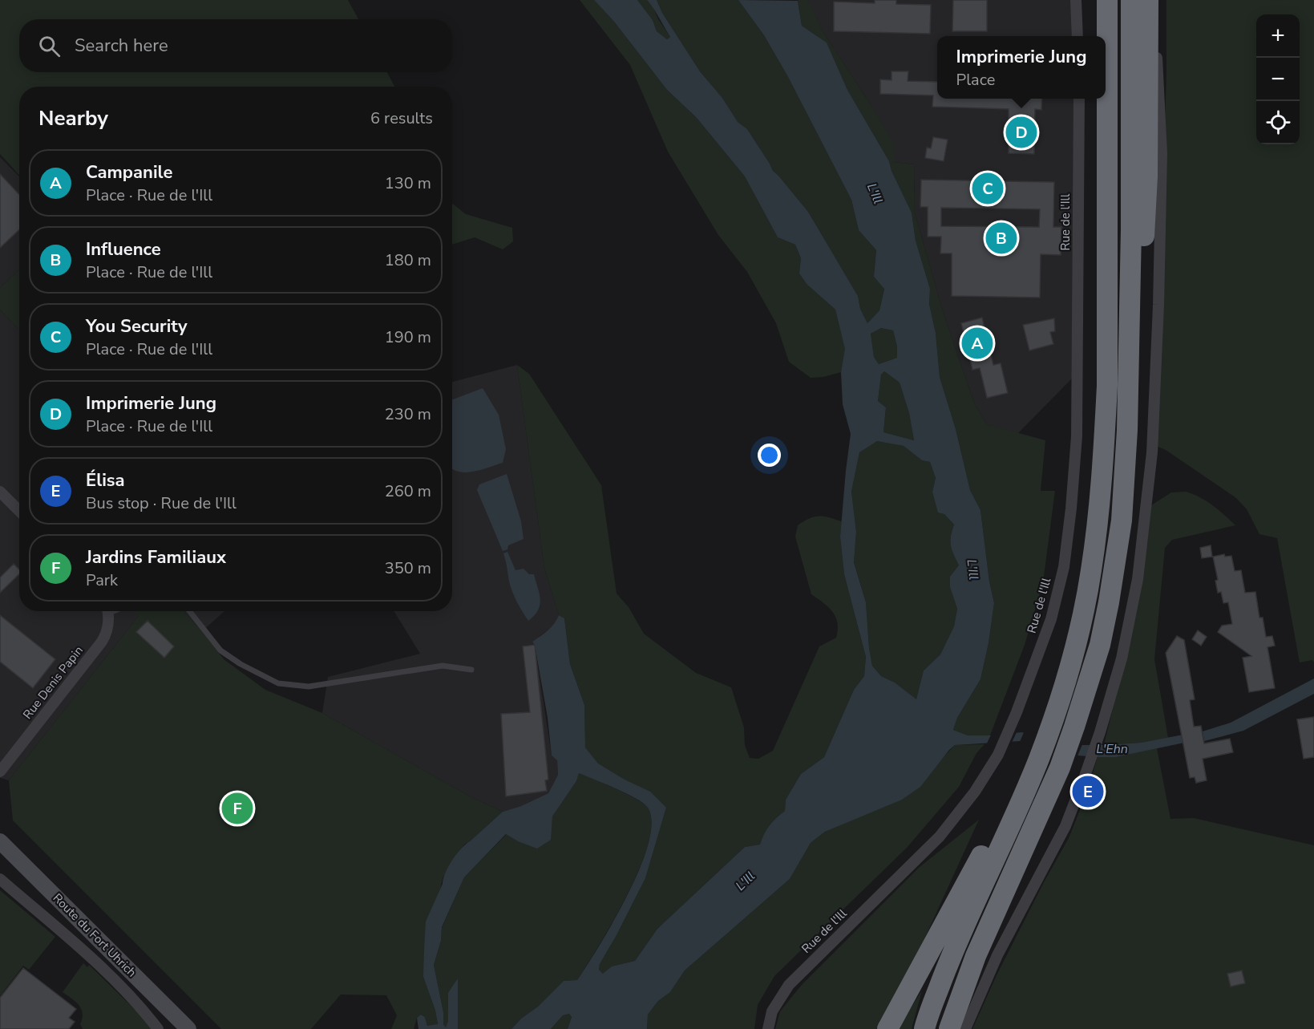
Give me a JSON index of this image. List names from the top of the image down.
{
  "streets": {
    "main road": ["Route du Fort Uhrich"],
    "street": ["Rue de l'Ill", "Rue Denis Papin"]
  },
  "water": ["L'Ill", "L'Ehn"],
  "page": {
    "map_buttons": ["+", "−"],
    "search": "Search here",
    "popup": ["Imprimerie Jung", "Place"],
    "heading": ["Nearby", "6 results"],
    "pins": [
      "D",
      "C",
      "B",
      "A",
      "E",
      "F"
    ],
    "list": [
      {
        "mark": "A",
        "name": "Campanile",
        "note": "Place · Rue de l'Ill",
        "value": "130 m"
      },
      {
        "mark": "B",
        "name": "Influence",
        "note": "Place · Rue de l'Ill",
        "value": "180 m"
      },
      {
        "mark": "C",
        "name": "You Security",
        "note": "Place · Rue de l'Ill",
        "value": "190 m"
      },
      {
        "mark": "D",
        "name": "Imprimerie Jung",
        "note": "Place · Rue de l'Ill",
        "value": "230 m"
      },
      {
        "mark": "E",
        "name": "Élisa",
        "note": "Bus stop · Rue de l'Ill",
        "value": "260 m"
      },
      {
        "mark": "F",
        "name": "Jardins Familiaux",
        "note": "Park",
        "value": "350 m"
      }
    ]
  }
}
